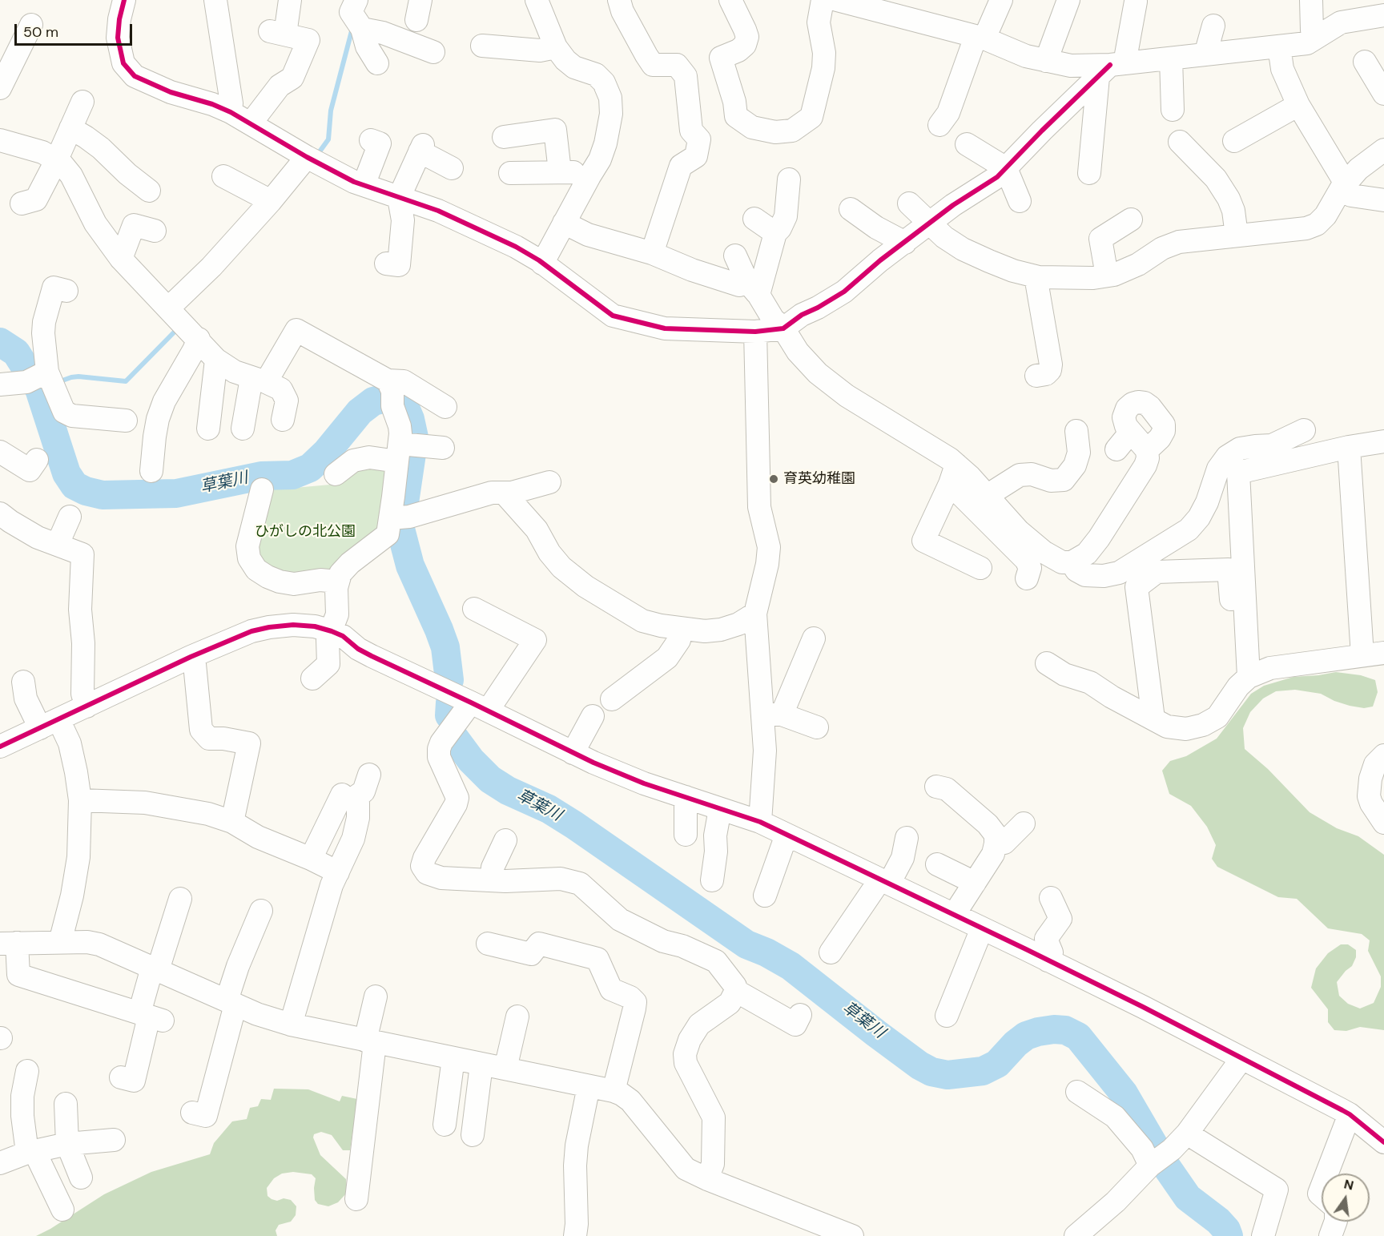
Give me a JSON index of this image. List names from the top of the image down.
{
  "water": ["草葉川"],
  "parks": ["ひがしの北公園"],
  "places": ["育英幼稚園"],
  "scale_bar": "50 m",
  "north": "top"
}
